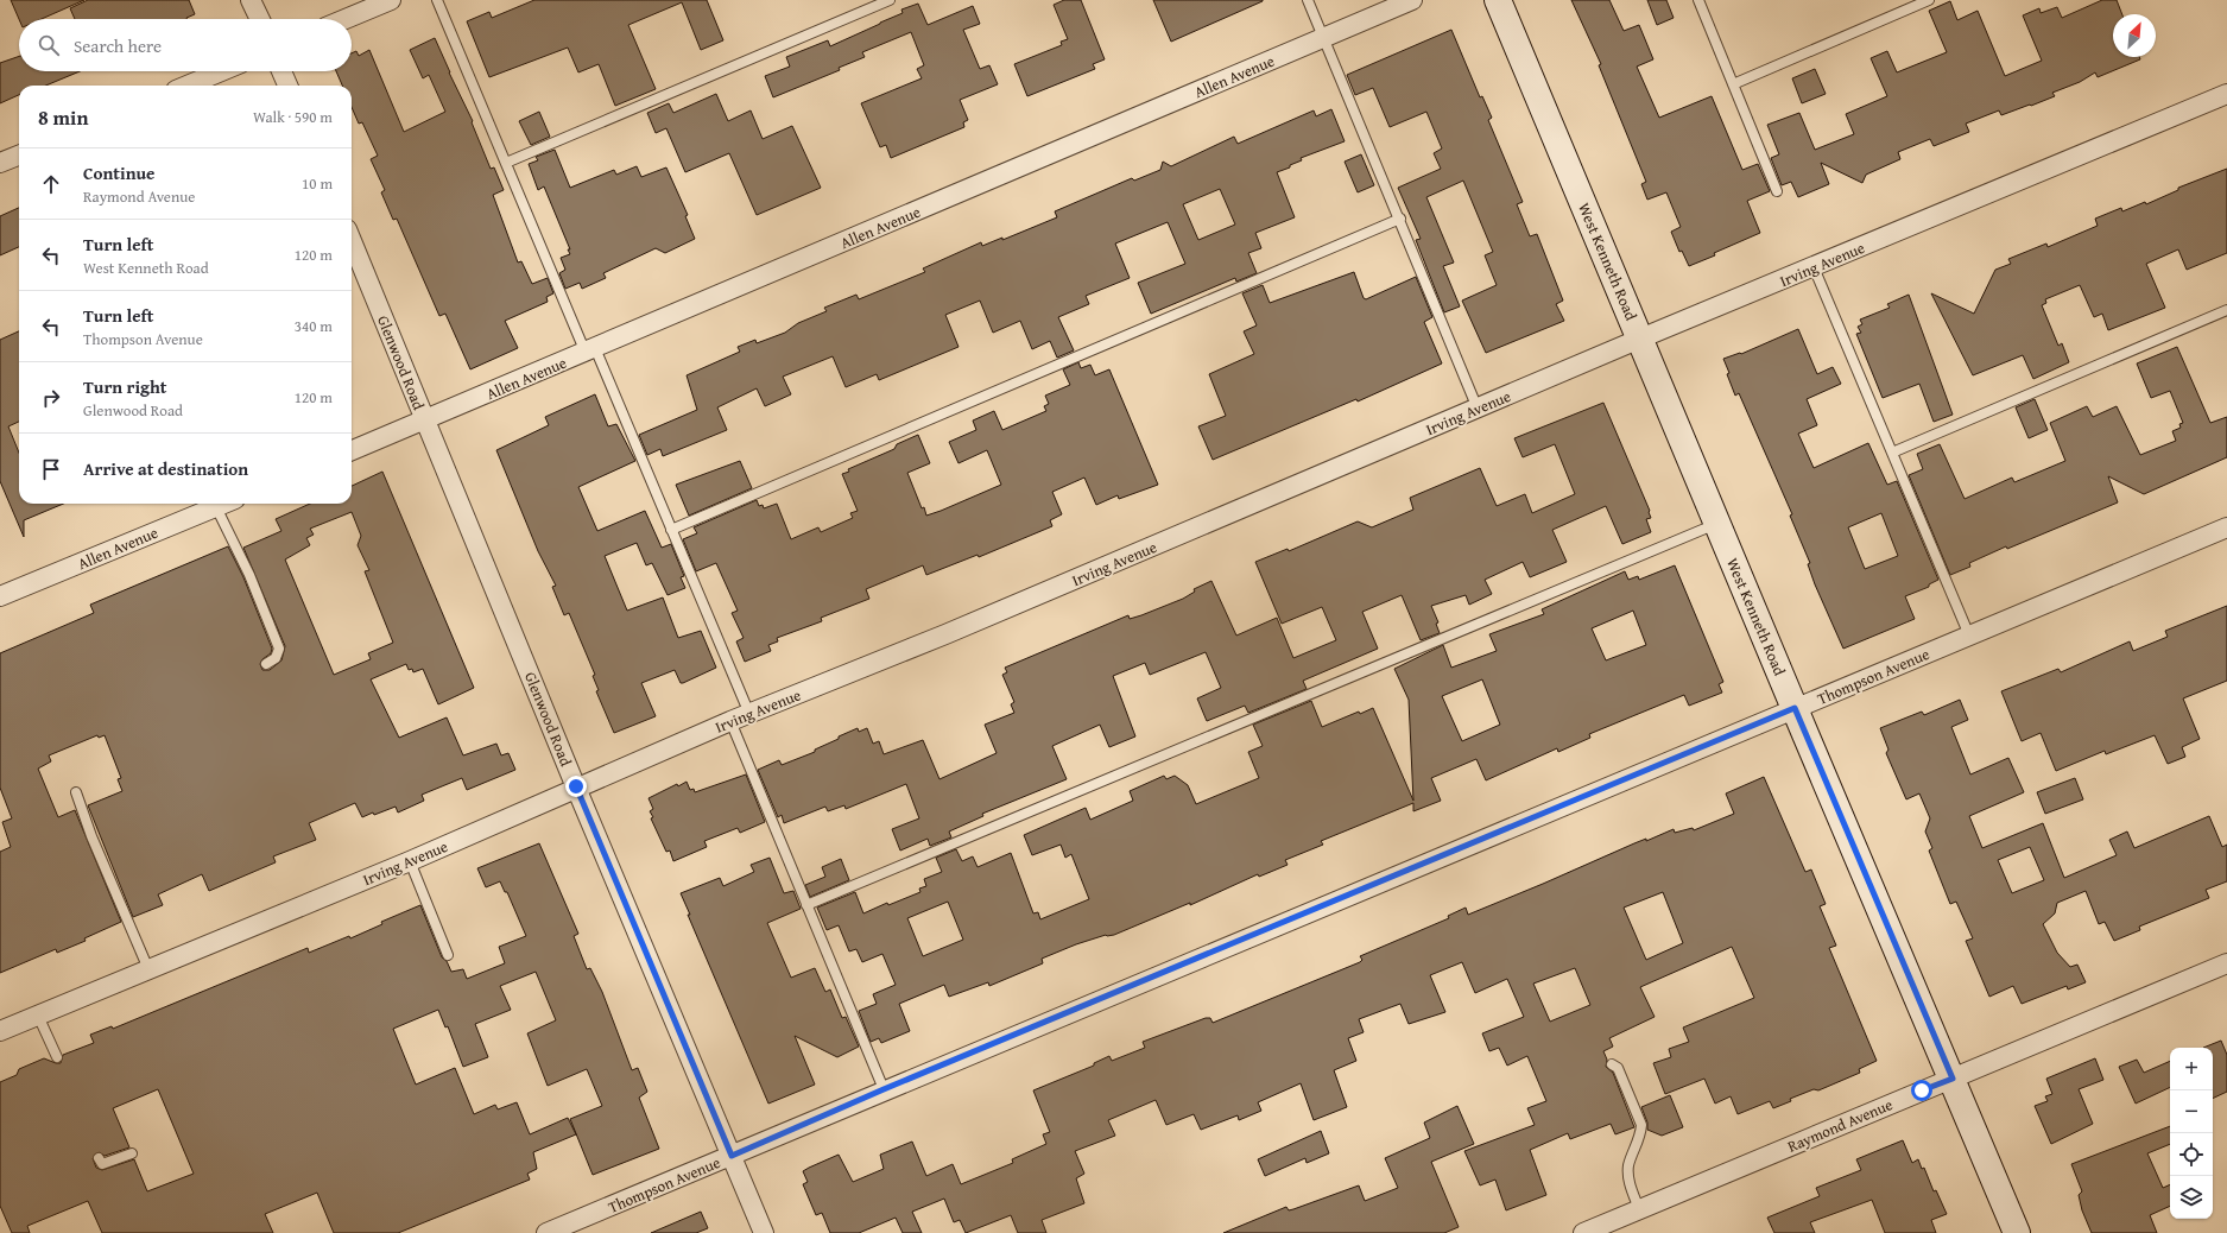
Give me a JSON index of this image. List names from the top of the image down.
{
  "streets": {
    "street": [
      "Allen Avenue",
      "West Kenneth Road",
      "Irving Avenue",
      "Glenwood Road",
      "Thompson Avenue",
      "Raymond Avenue"
    ]
  },
  "crossings": [
    ["Allen Avenue", "Glenwood Road"],
    ["West Kenneth Road", "Irving Avenue"],
    ["West Kenneth Road", "Thompson Avenue"],
    ["West Kenneth Road", "Raymond Avenue"],
    ["Irving Avenue", "Glenwood Road"],
    ["Glenwood Road", "Thompson Avenue"]
  ],
  "north": "top right",
  "page": {
    "search": "Search here",
    "heading": ["8 min", "Walk · 590 m"],
    "list": [
      ["Continue", "Raymond Avenue", "10 m"],
      ["Turn left", "West Kenneth Road", "120 m"],
      ["Turn left", "Thompson Avenue", "340 m"],
      ["Turn right", "Glenwood Road", "120 m"],
      "Arrive at destination"
    ],
    "map_buttons": ["+", "−"]
  }
}
